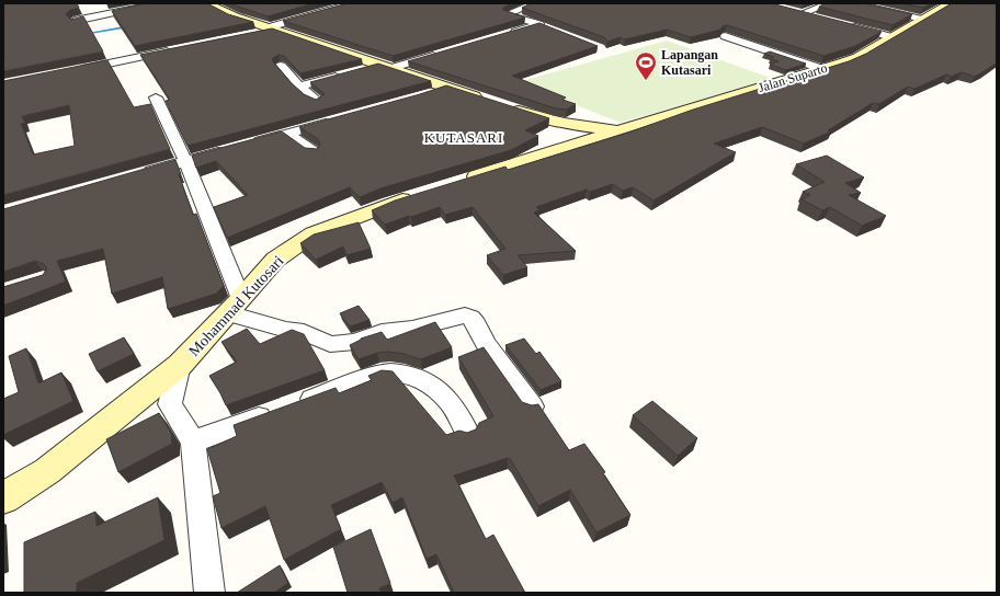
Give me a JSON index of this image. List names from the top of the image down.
{
  "streets": {
    "street": ["Jalan Suparto", "Mohammad Kutosari"]
  },
  "districts": ["KUTASARI"],
  "places": {
    "sports": ["Lapangan Kutasari"]
  }
}
